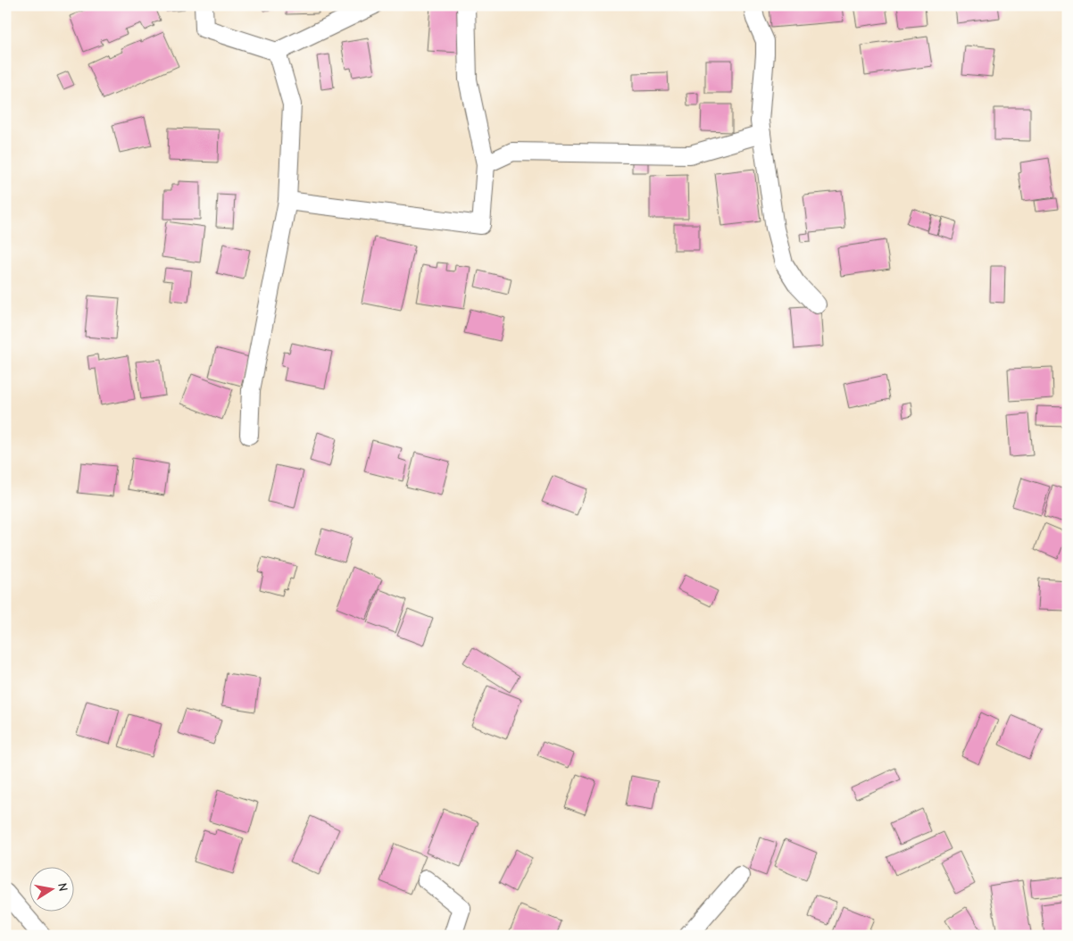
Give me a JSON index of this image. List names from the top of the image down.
{
  "north": "right"
}
